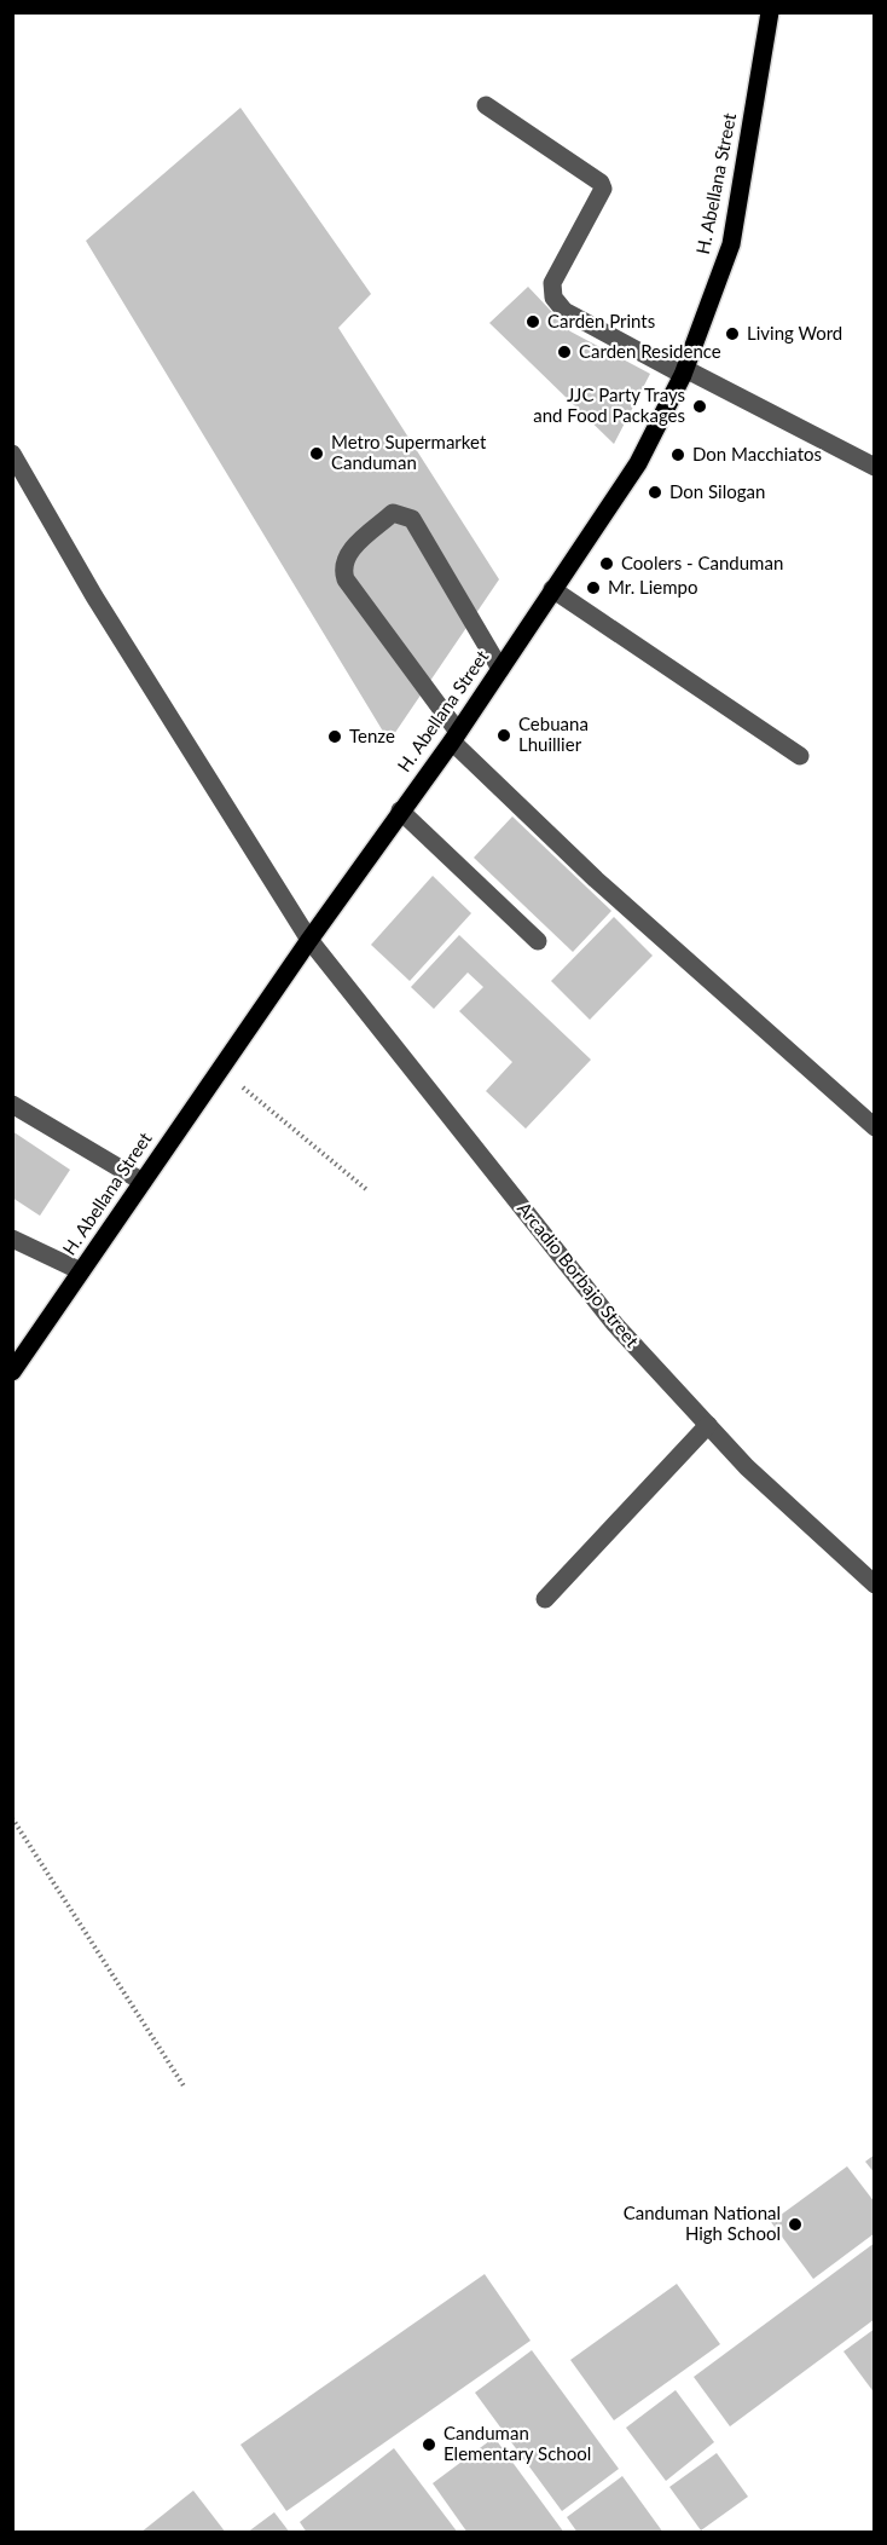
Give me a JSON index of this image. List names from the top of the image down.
{
  "streets": {
    "main road": ["H. Abellana Street"],
    "street": ["Arcadio Borbajo Street"]
  },
  "crossings": [
    ["H. Abellana Street", "Arcadio Borbajo Street"]
  ],
  "places": [
    "Carden Prints",
    "Living Word",
    "Carden Residence",
    "JJC Party Trays and Food Packages",
    "Metro Supermarket Canduman",
    "Don Macchiatos",
    "Don Silogan",
    "Coolers - Canduman",
    "Mr. Liempo",
    "Cebuana Lhuillier",
    "Tenze",
    "Canduman National High School",
    "Canduman Elementary School"
  ]
}
